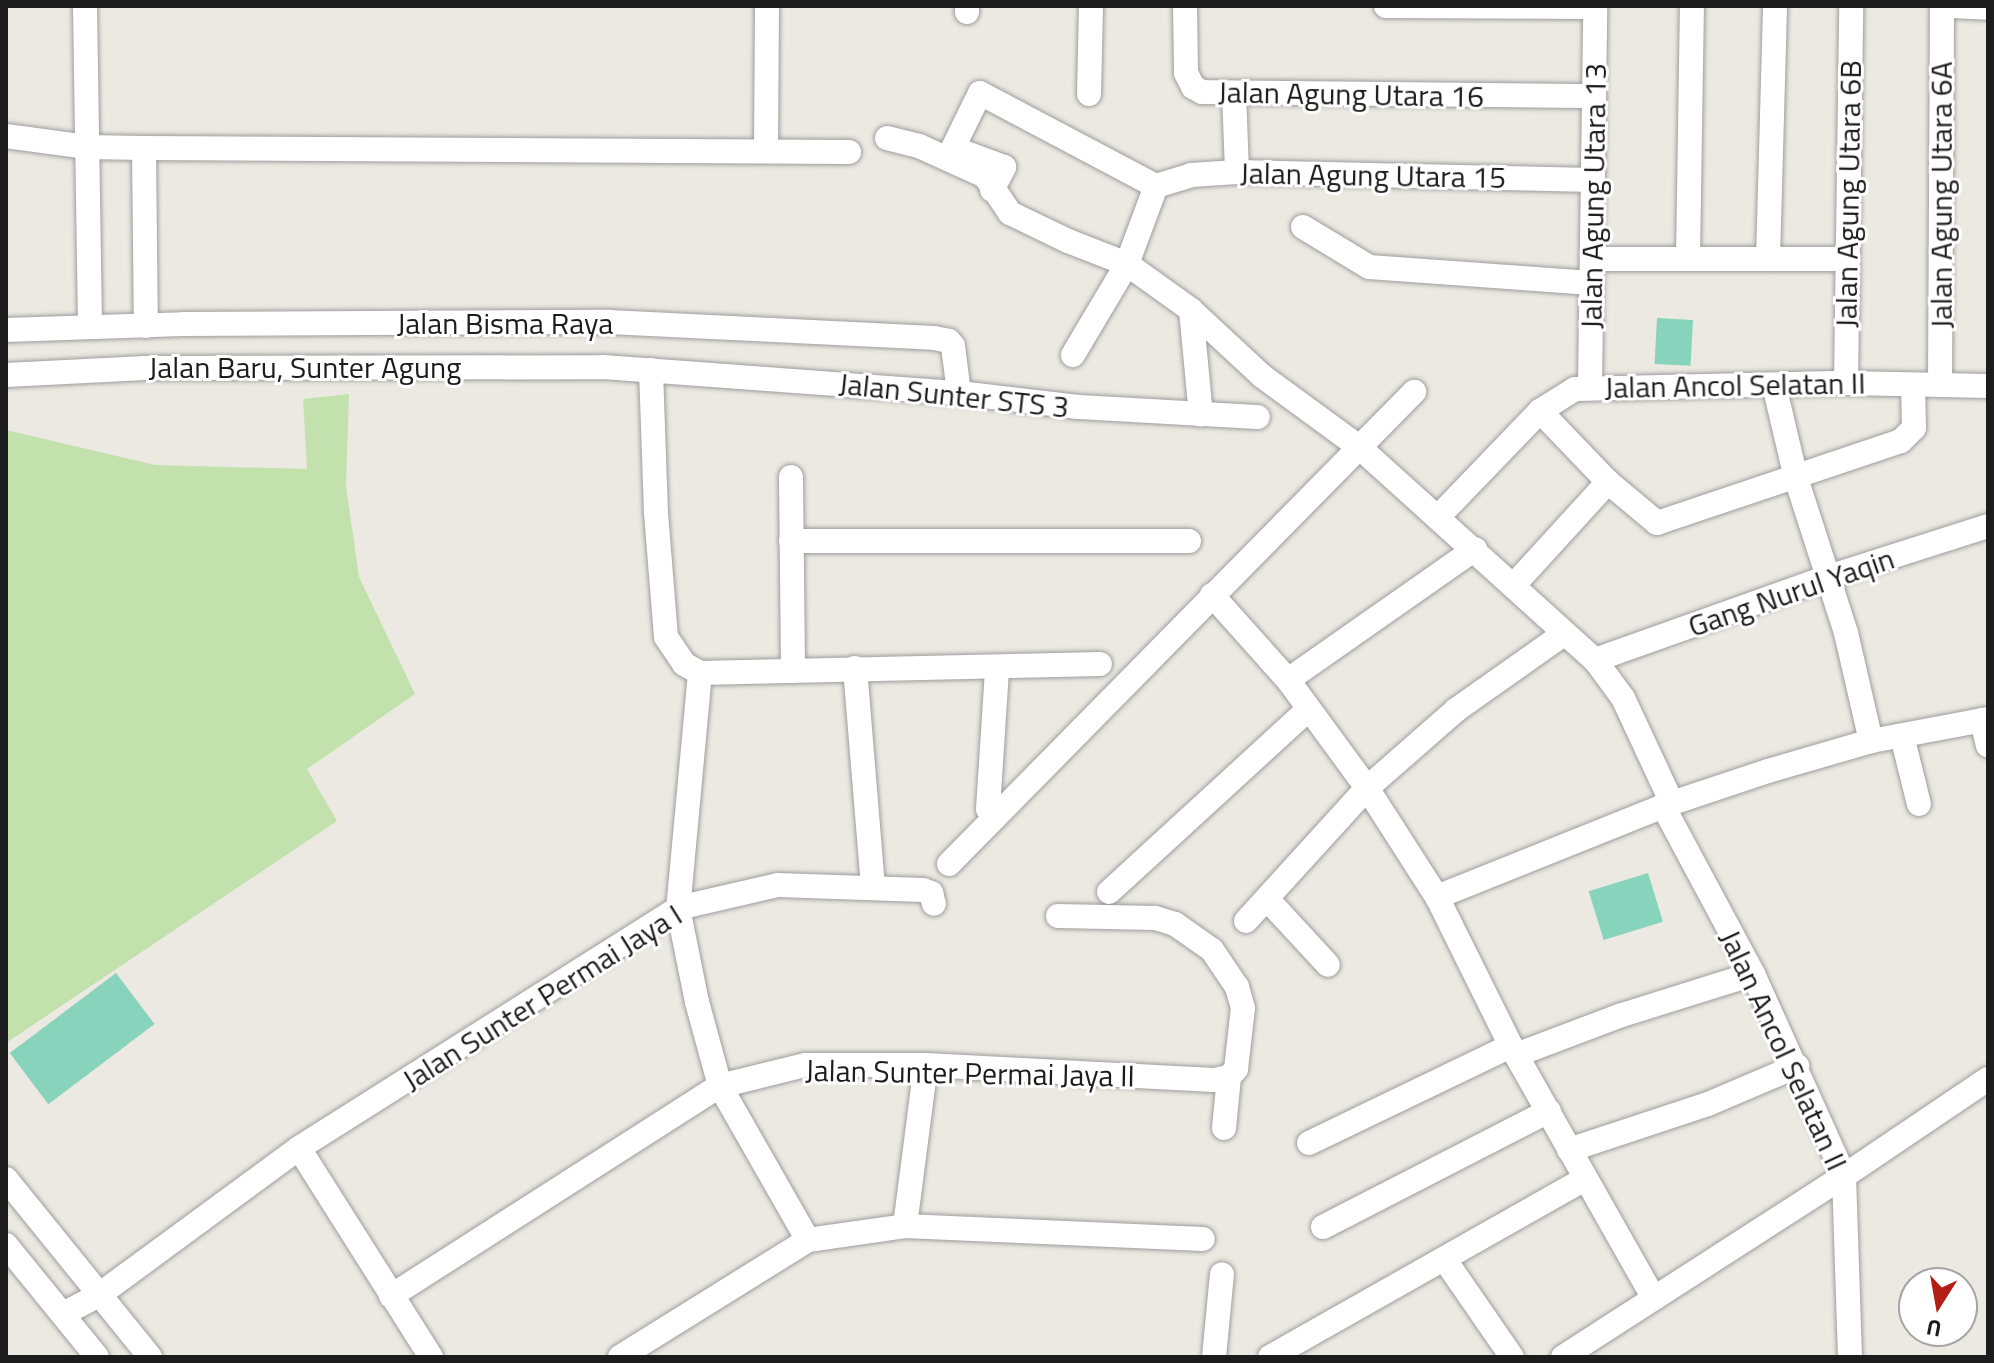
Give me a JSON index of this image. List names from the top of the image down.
{
  "streets": {
    "street": [
      "Jalan Agung Utara 16",
      "Jalan Agung Utara 15",
      "Jalan Agung Utara 6B",
      "Jalan Agung Utara 6A",
      "Jalan Agung Utara 13",
      "Jalan Bisma Raya",
      "Jalan Baru, Sunter Agung",
      "Jalan Ancol Selatan II",
      "Jalan Sunter STS 3",
      "Gang Nurul Yaqin",
      "Jalan Sunter Permai Jaya I",
      "Jalan Sunter Permai Jaya II"
    ]
  },
  "crossings": [
    ["Jalan Agung Utara 16", "Jalan Agung Utara 13"],
    ["Jalan Agung Utara 15", "Jalan Agung Utara 13"],
    ["Jalan Agung Utara 6B", "Jalan Ancol Selatan II"],
    ["Jalan Agung Utara 6A", "Jalan Ancol Selatan II"],
    ["Jalan Agung Utara 13", "Jalan Ancol Selatan II"],
    ["Jalan Bisma Raya", "Jalan Sunter STS 3"],
    ["Jalan Baru, Sunter Agung", "Jalan Sunter STS 3"],
    ["Jalan Ancol Selatan II", "Gang Nurul Yaqin"]
  ],
  "north": "bottom"
}
